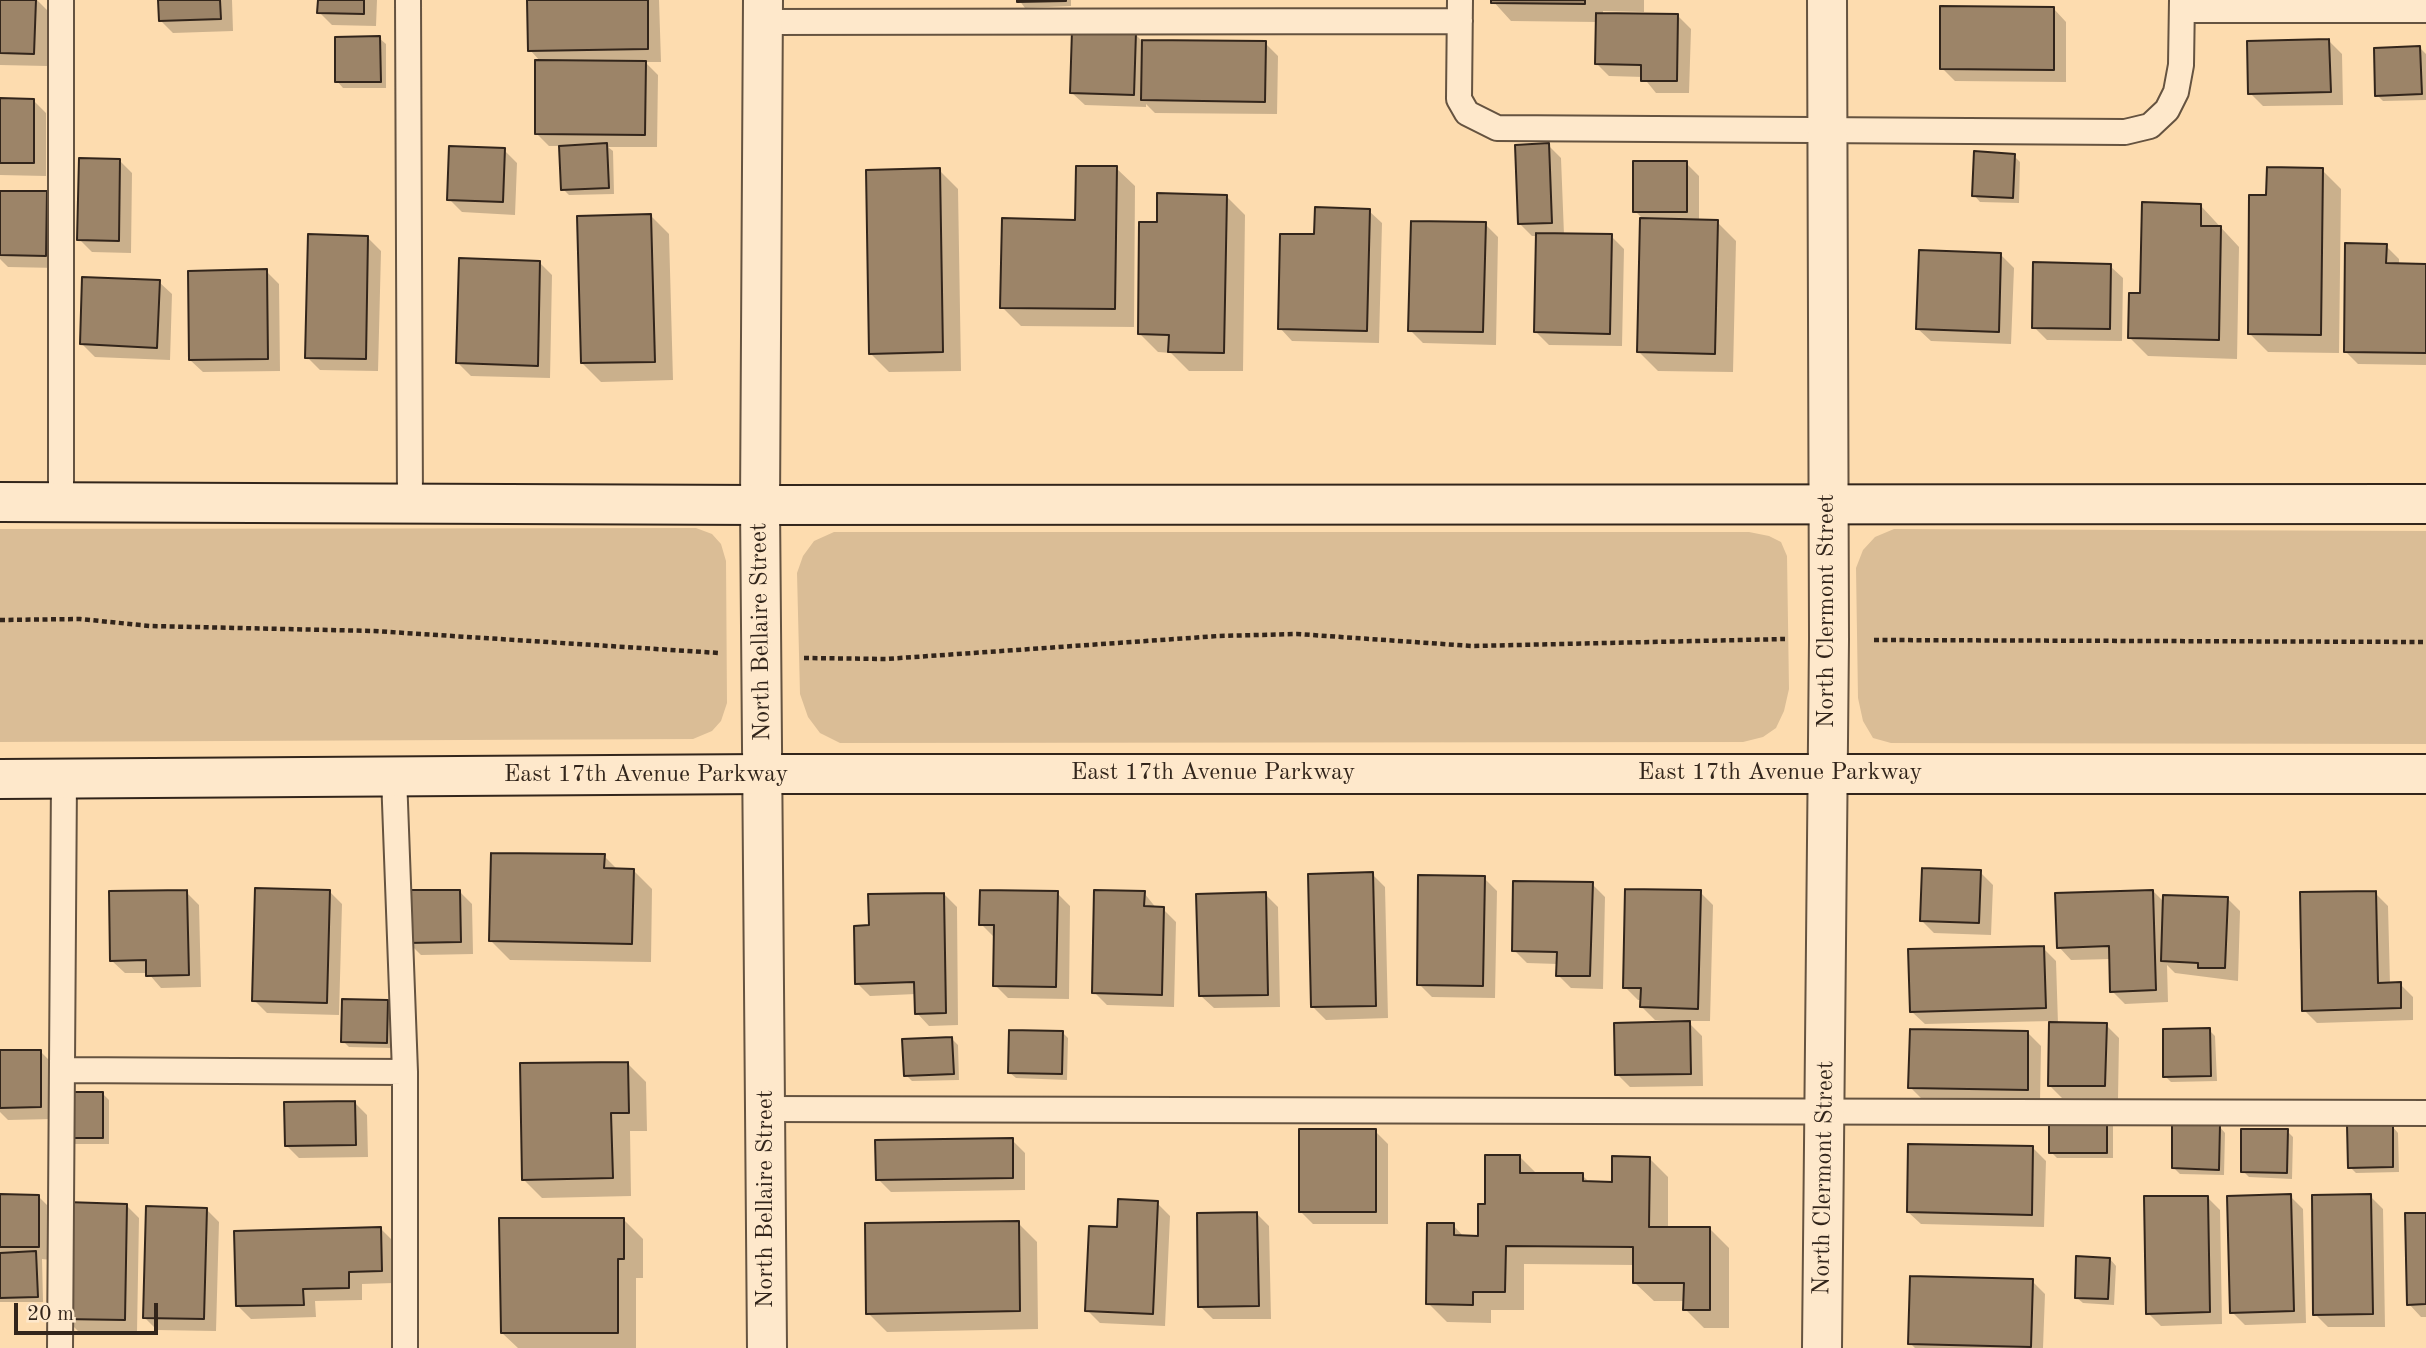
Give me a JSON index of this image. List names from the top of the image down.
{
  "streets": {
    "main road": ["North Clermont Street", "North Bellaire Street", "East 17th Avenue Parkway"]
  },
  "crossings": [
    ["North Clermont Street", "East 17th Avenue Parkway"],
    ["North Bellaire Street", "East 17th Avenue Parkway"]
  ],
  "scale_bar": "20 m"
}
